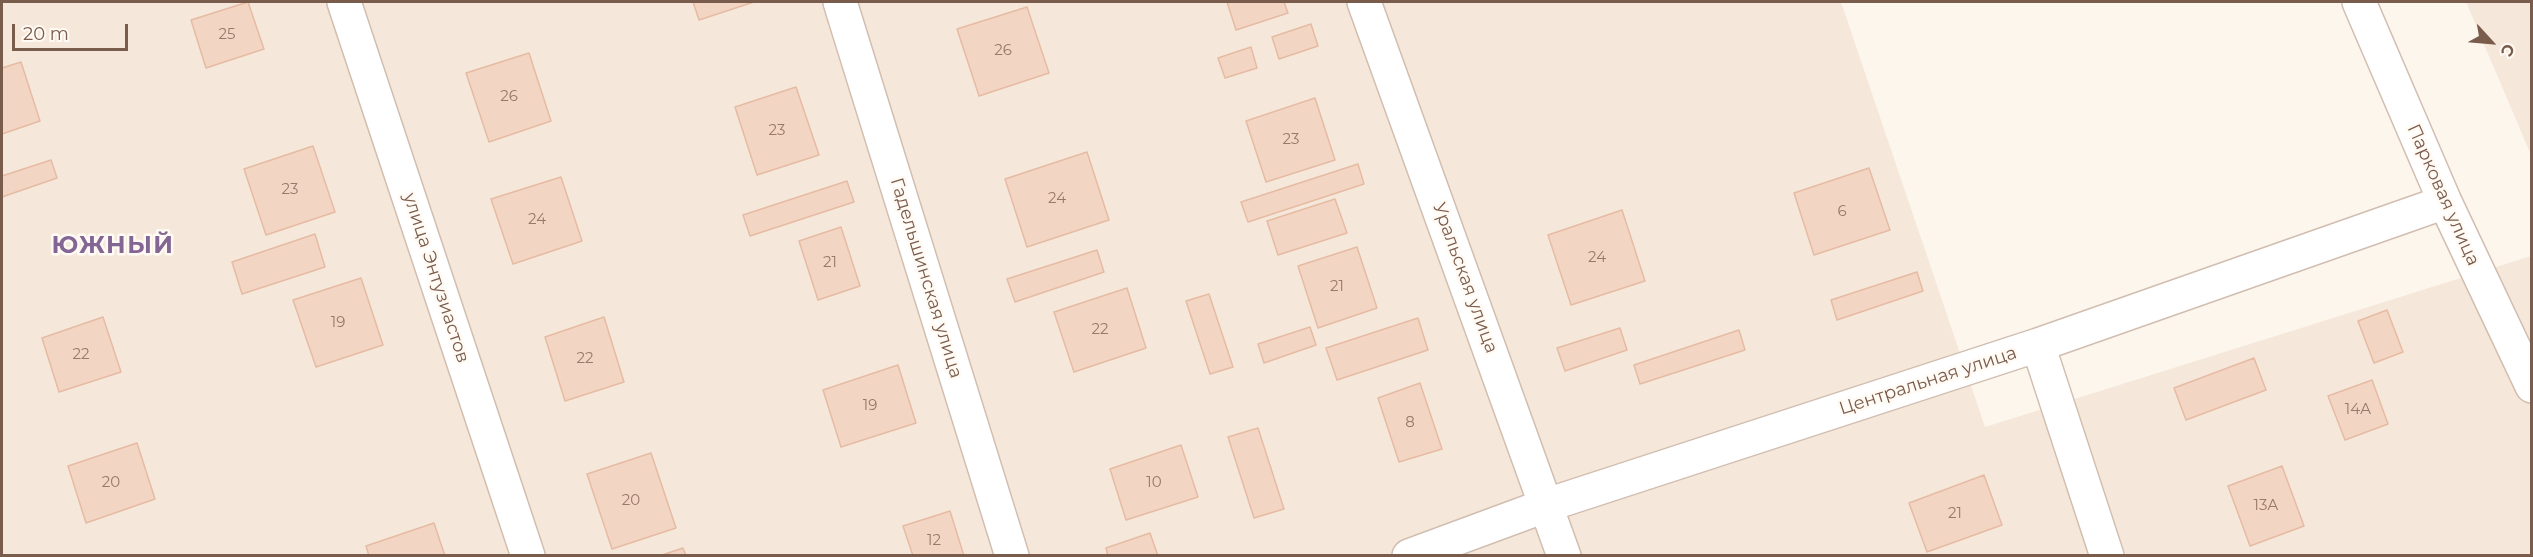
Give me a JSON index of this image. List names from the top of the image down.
{
  "streets": {
    "street": [
      "Парковая улица",
      "улица Энтузиастов",
      "Гадельшинская улица",
      "Уральская улица",
      "Центральная улица"
    ]
  },
  "crossings": [
    ["Парковая улица", "Центральная улица"],
    ["Уральская улица", "Центральная улица"]
  ],
  "districts": ["ЮЖНЫЙ"],
  "house_numbers": [
    "25",
    "26",
    "26",
    "23",
    "23",
    "23",
    "24",
    "6",
    "24",
    "24",
    "21",
    "21",
    "19",
    "22",
    "22",
    "22",
    "19",
    "14А",
    "8",
    "20",
    "10",
    "20",
    "13А",
    "21",
    "12"
  ],
  "scale_bar": "20 m",
  "north": "bottom right"
}
